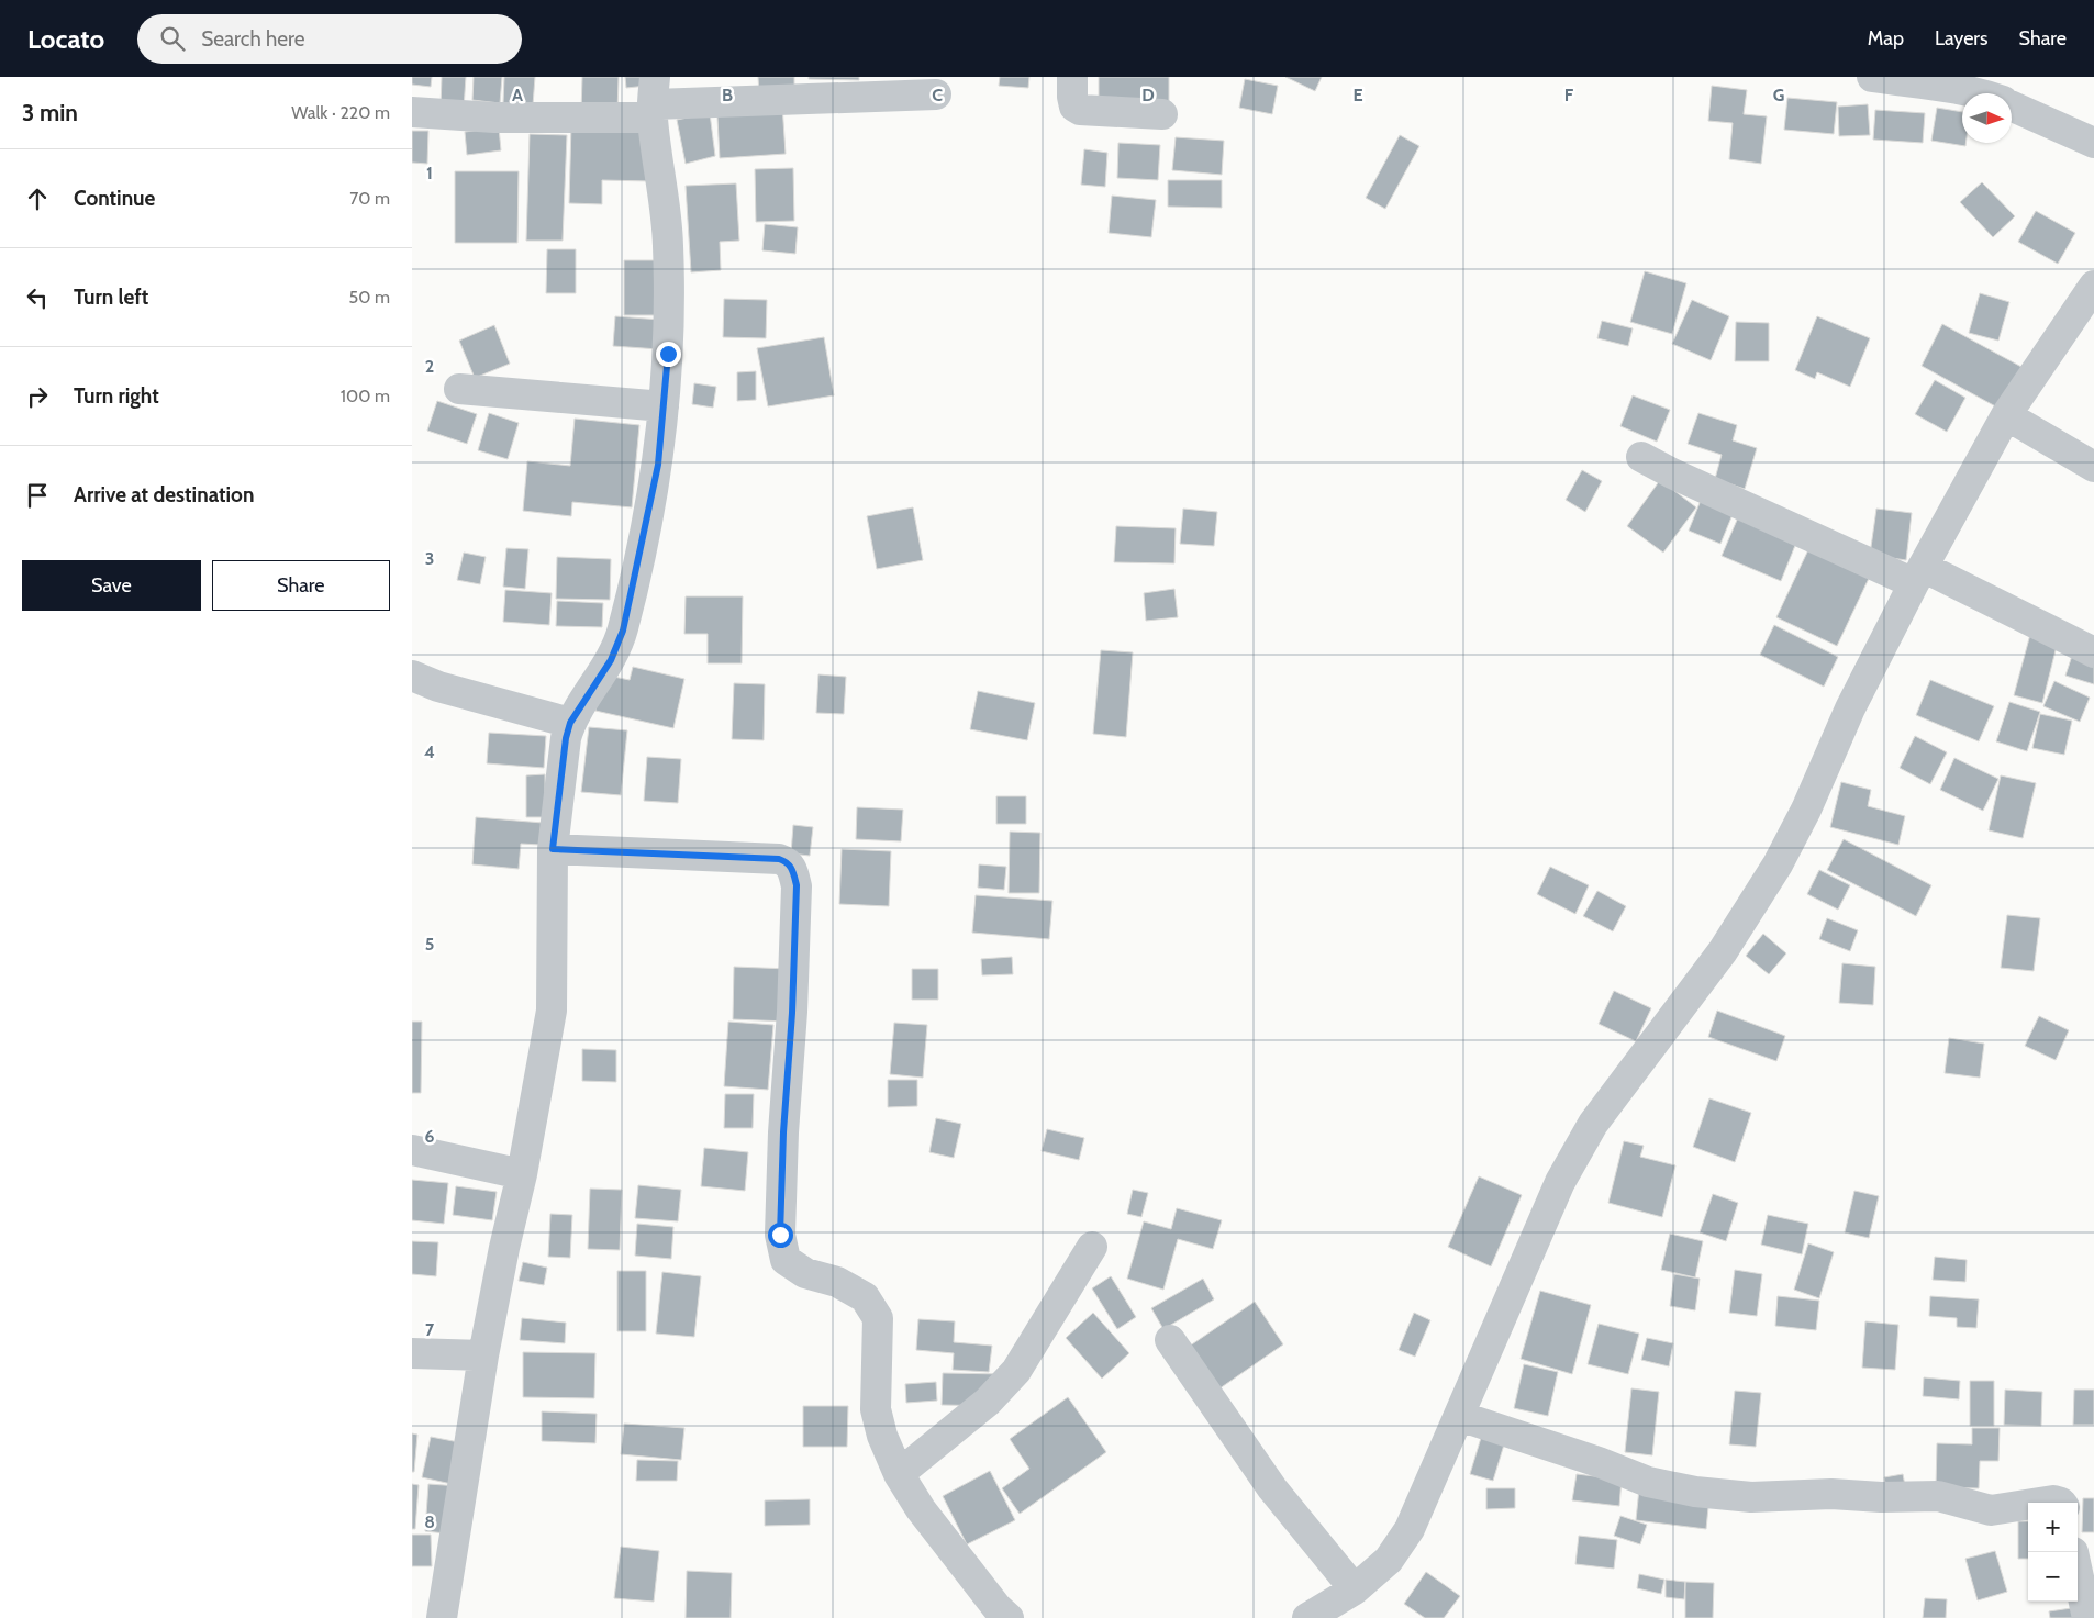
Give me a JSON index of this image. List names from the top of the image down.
{
  "north": "right",
  "page": {
    "header": "Locato",
    "search": "Search here",
    "nav": ["Map", "Layers", "Share"],
    "heading": ["3 min", "Walk · 220 m"],
    "list": [
      ["Continue", "70 m"],
      ["Turn left", "50 m"],
      ["Turn right", "100 m"],
      "Arrive at destination"
    ],
    "buttons": ["Save", "Share"],
    "map_buttons": ["+", "−"]
  },
  "grid": {
    "columns": [
      "A",
      "B",
      "C",
      "D",
      "E",
      "F",
      "G"
    ],
    "rows": [
      "1",
      "2",
      "3",
      "4",
      "5",
      "6",
      "7",
      "8"
    ]
  }
}
